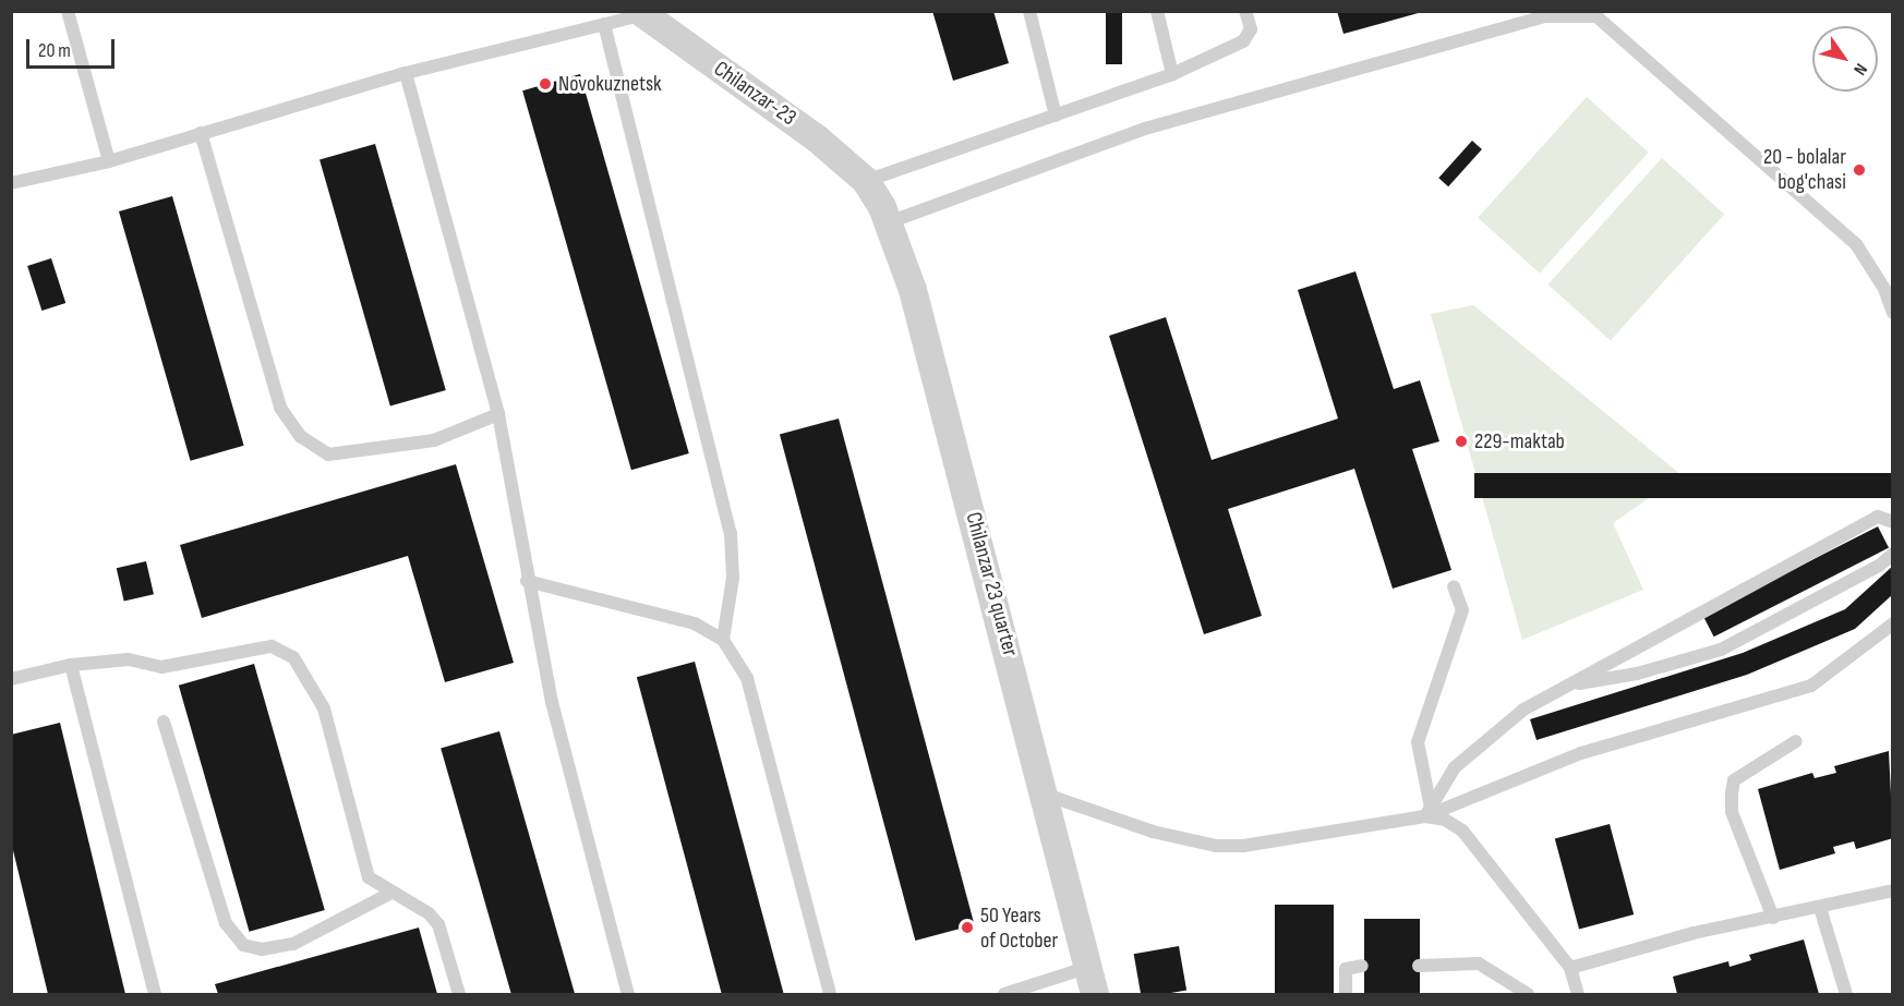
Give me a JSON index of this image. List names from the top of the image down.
{
  "streets": {
    "street": ["Chilanzar-23", "Chilanzar 23 quarter"]
  },
  "crossings": [
    ["Chilanzar-23", "Chilanzar 23 quarter"]
  ],
  "places": [
    "Novokuznetsk",
    "20 - bolalar bog'chasi",
    "229-maktab",
    "50 Years of October"
  ],
  "scale_bar": "20 m",
  "north": "bottom right"
}
